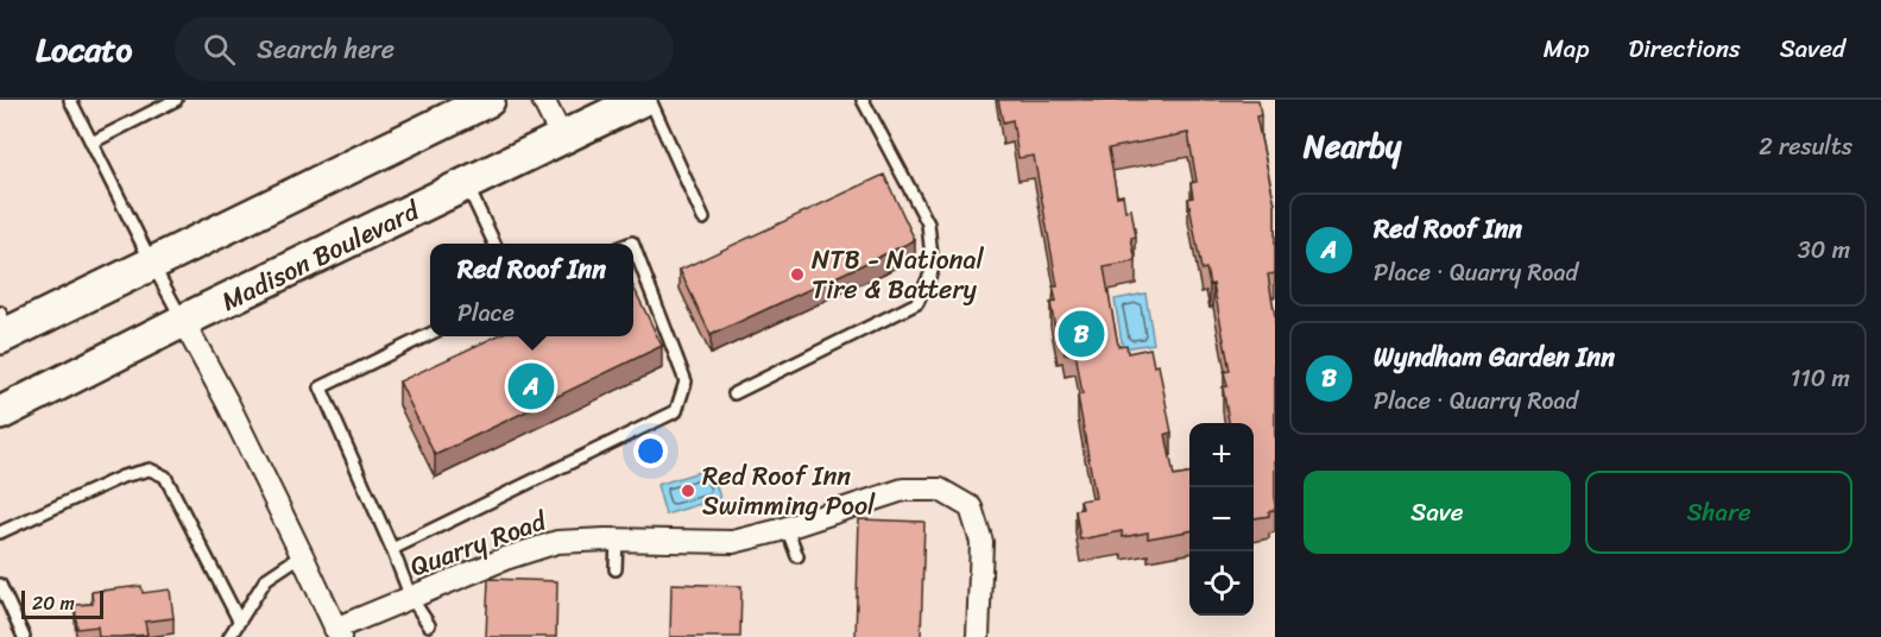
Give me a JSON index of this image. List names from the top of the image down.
{
  "streets": {
    "main road": ["Madison Boulevard"],
    "street": ["Quarry Road"]
  },
  "crossings": [
    ["Madison Boulevard", "Quarry Road"]
  ],
  "places": ["NTB - National Tire & Battery", "Red Roof Inn Swimming Pool"],
  "scale_bar": "20 m",
  "page": {
    "header": "Locato",
    "search": "Search here",
    "nav": ["Map", "Directions", "Saved"],
    "heading": ["Nearby", "2 results"],
    "list": [
      {
        "mark": "A",
        "name": "Red Roof Inn",
        "note": "Place · Quarry Road",
        "value": "30 m"
      },
      {
        "mark": "B",
        "name": "Wyndham Garden Inn",
        "note": "Place · Quarry Road",
        "value": "110 m"
      }
    ],
    "popup": ["Red Roof Inn", "Place"],
    "pins": ["B", "A"],
    "map_buttons": ["+", "−"],
    "buttons": ["Save", "Share"],
    "scale": "20 m"
  }
}
